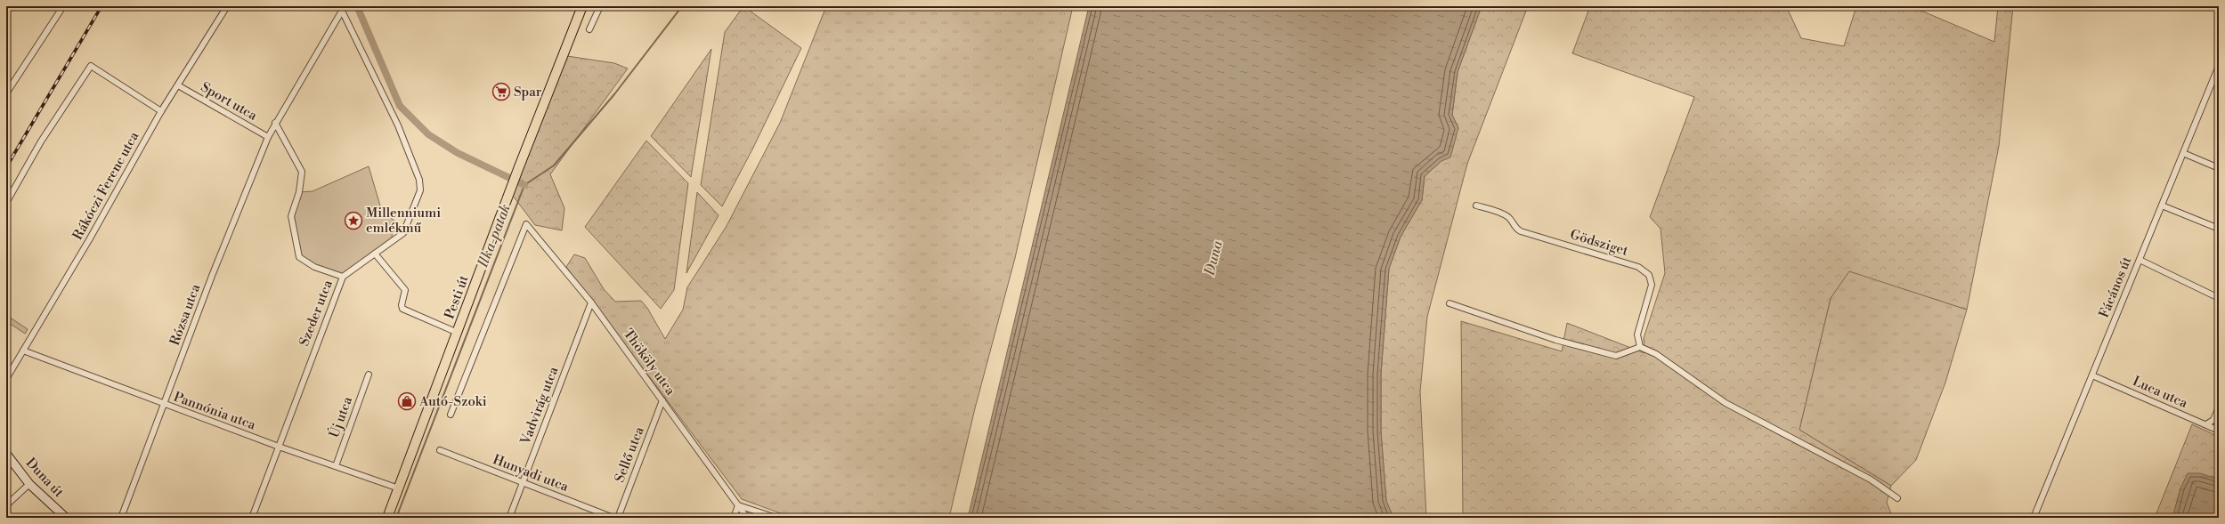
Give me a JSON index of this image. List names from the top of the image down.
{
  "streets": {
    "main road": ["Pesti út"],
    "street": [
      "Sport utca",
      "Rákóczi Ferenc utca",
      "Gödsziget",
      "Fácános út",
      "Szeder utca",
      "Rózsa utca",
      "Thököly utca",
      "Luca utca",
      "Vadvirág utca",
      "Pannónia utca",
      "Új utca",
      "Sellő utca",
      "Hunyadi utca",
      "Duna út"
    ]
  },
  "crossings": [
    ["Sport utca", "Rákóczi Ferenc utca"],
    ["Sport utca", "Rózsa utca"],
    ["Rákóczi Ferenc utca", "Pannónia utca"],
    ["Fácános út", "Luca utca"],
    ["Pesti út", "Pannónia utca"],
    ["Szeder utca", "Rózsa utca"],
    ["Szeder utca", "Pannónia utca"],
    ["Rózsa utca", "Pannónia utca"],
    ["Thököly utca", "Vadvirág utca"],
    ["Thököly utca", "Sellő utca"],
    ["Vadvirág utca", "Hunyadi utca"],
    ["Pannónia utca", "Új utca"]
  ],
  "water": ["Ilka-patak", "Duna"],
  "places": {
    "supermarket": ["Spar"],
    "place": ["Millenniumi emlékmű"],
    "shop": ["Autó-Szoki"]
  }
}
